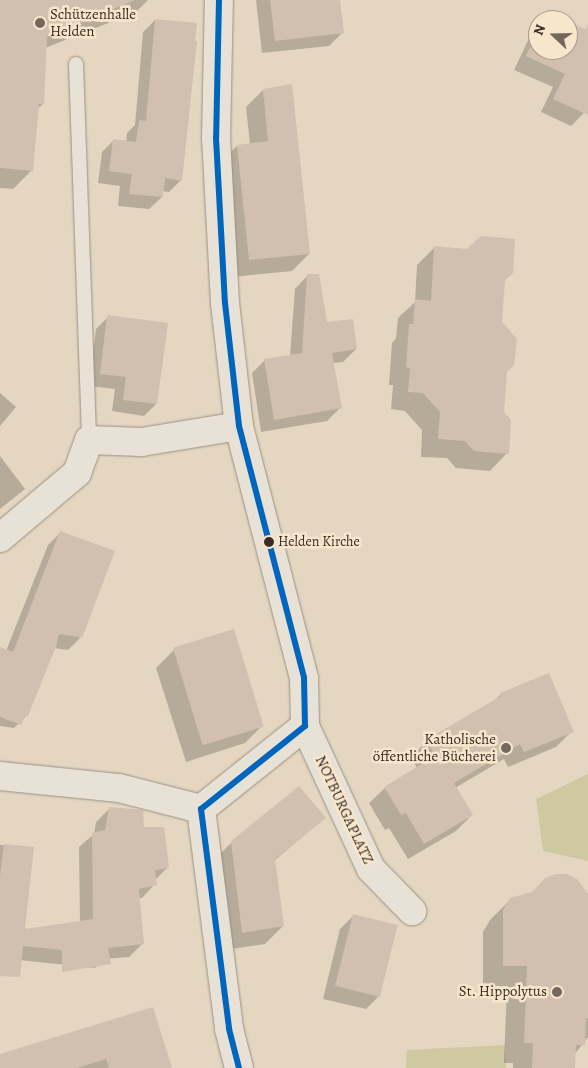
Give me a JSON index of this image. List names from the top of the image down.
{
  "streets": {
    "street": ["NOTBURGAPLATZ"]
  },
  "places": [
    "Schützenhalle Helden",
    "Helden Kirche",
    "Katholische öffentliche Bücherei",
    "St. Hippolytus"
  ],
  "north": "left"
}
